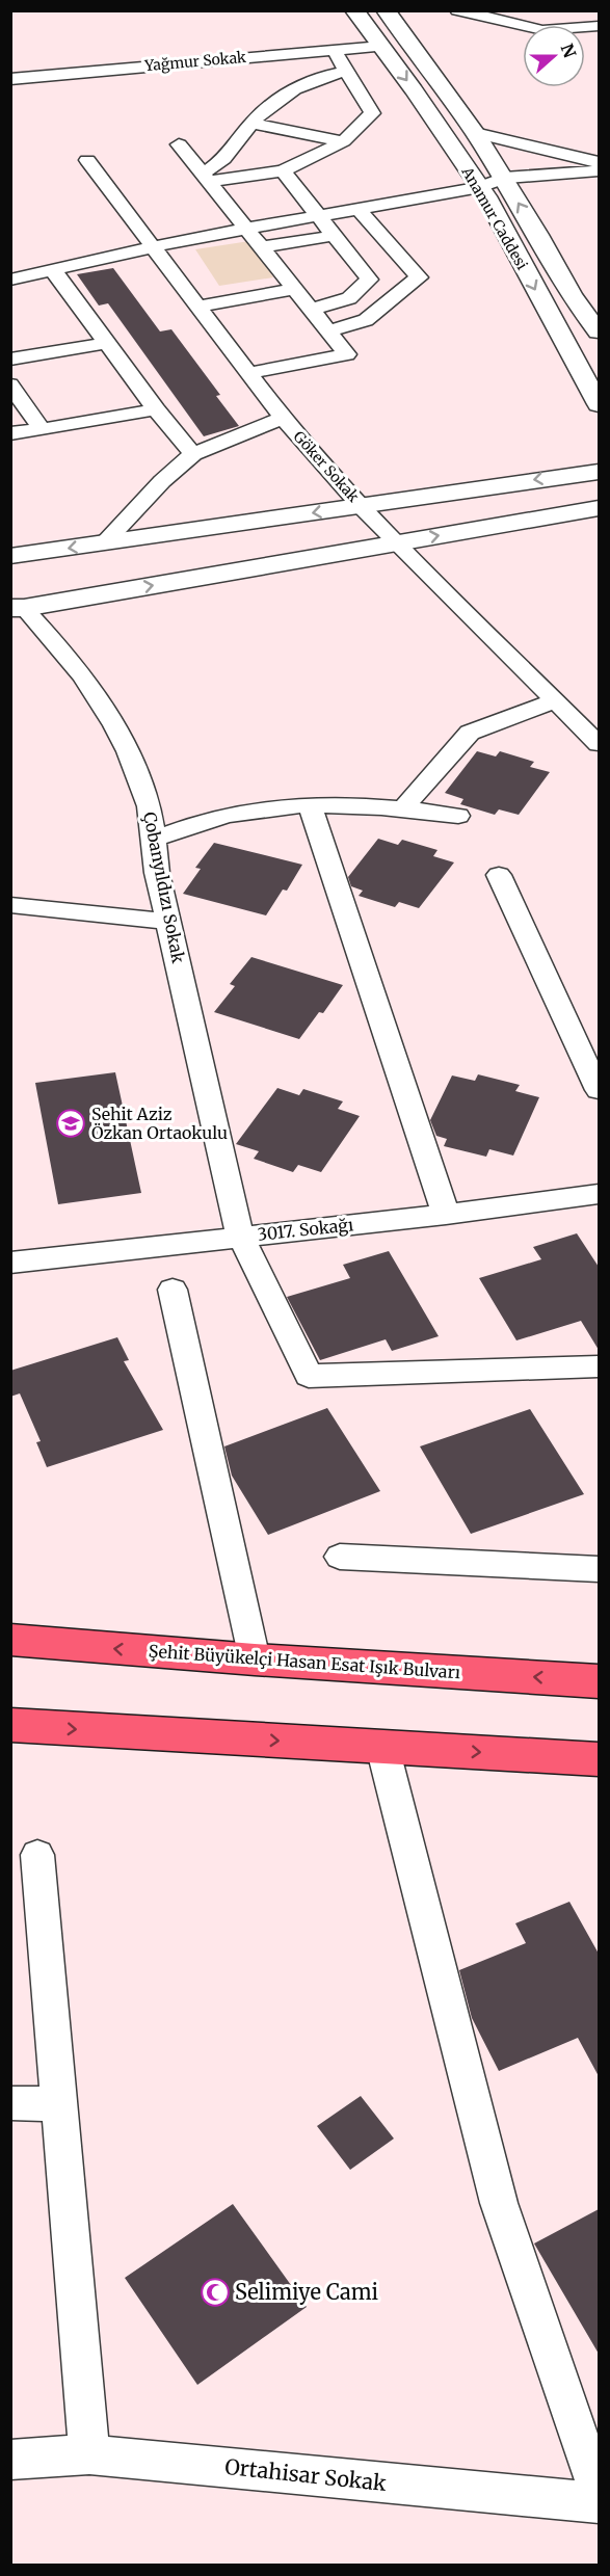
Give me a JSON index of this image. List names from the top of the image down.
{
  "streets": {
    "main road": ["Şehit Büyükelçi Hasan Esat Işık Bulvarı"],
    "street": [
      "Yağmur Sokak",
      "Anamur Caddesi",
      "Göker Sokak",
      "Çobanyıldızı Sokak",
      "3017. Sokağı",
      "Ortahisar Sokak"
    ]
  },
  "crossings": [
    ["Yağmur Sokak", "Anamur Caddesi"],
    ["Çobanyıldızı Sokak", "3017. Sokağı"]
  ],
  "places": {
    "school or university": ["Şehit Aziz Özkan Ortaokulu"],
    "mosque": ["Selimiye Cami"]
  },
  "north": "right"
}
